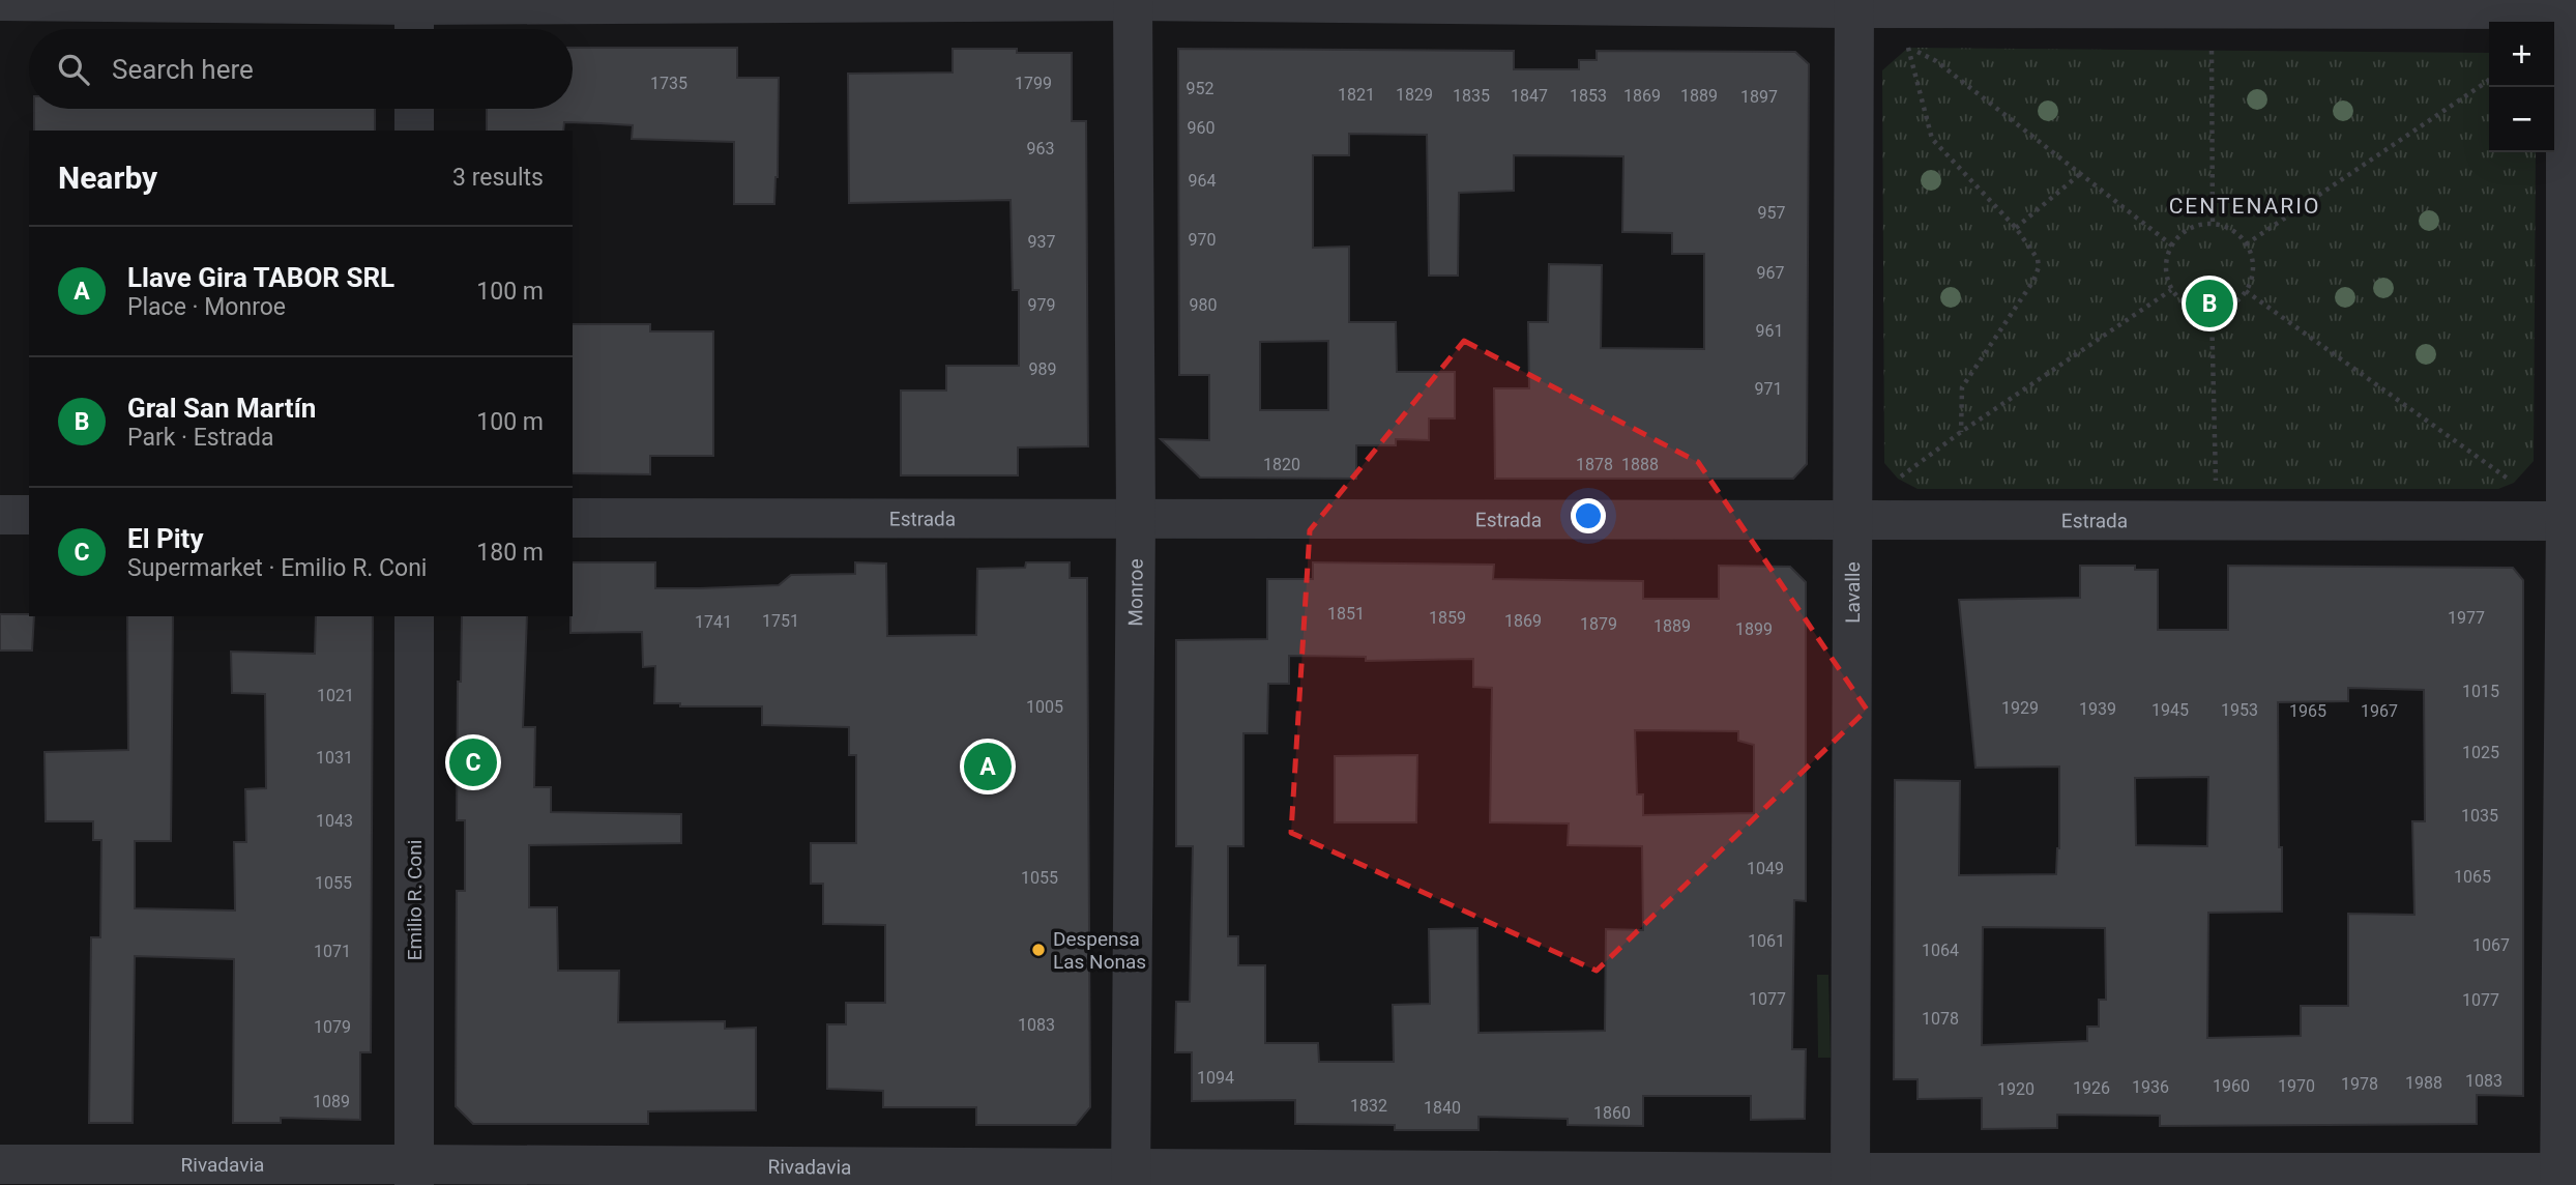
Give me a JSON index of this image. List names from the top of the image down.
{
  "streets": {
    "street": [
      "Estrada",
      "Monroe",
      "Lavalle",
      "Emilio R. Coni",
      "Rivadavia"
    ]
  },
  "crossings": [
    ["Estrada", "Monroe"],
    ["Estrada", "Lavalle"],
    ["Monroe", "Rivadavia"],
    ["Lavalle", "Rivadavia"],
    ["Emilio R. Coni", "Rivadavia"]
  ],
  "districts": ["CENTENARIO"],
  "places": ["Despensa Las Nonas"],
  "house_numbers": [
    "1735",
    "1799",
    "952",
    "1821",
    "1829",
    "1835",
    "1847",
    "1853",
    "1869",
    "1889",
    "1897",
    "960",
    "963",
    "964",
    "957",
    "970",
    "937",
    "967",
    "979",
    "980",
    "961",
    "989",
    "971",
    "1820",
    "1878",
    "1888",
    "1851",
    "1859",
    "1977",
    "1751",
    "1869",
    "1741",
    "1879",
    "1889",
    "1899",
    "1015",
    "1021",
    "1005",
    "1929",
    "1939",
    "1945",
    "1953",
    "1965",
    "1967",
    "1025",
    "1031",
    "1035",
    "1043",
    "1049",
    "1065",
    "1055",
    "1055",
    "1061",
    "1067",
    "1064",
    "1071",
    "1077",
    "1077",
    "1078",
    "1083",
    "1079",
    "1094",
    "1083",
    "1988",
    "1978",
    "1960",
    "1970",
    "1936",
    "1926",
    "1920",
    "1089",
    "1832",
    "1840",
    "1860"
  ],
  "page": {
    "map_buttons": ["+", "−"],
    "search": "Search here",
    "heading": ["Nearby", "3 results"],
    "list": [
      {
        "mark": "A",
        "name": "Llave Gira TABOR SRL",
        "note": "Place · Monroe",
        "value": "100 m"
      },
      {
        "mark": "B",
        "name": "Gral San Martín",
        "note": "Park · Estrada",
        "value": "100 m"
      },
      {
        "mark": "C",
        "name": "El Pity",
        "note": "Supermarket · Emilio R. Coni",
        "value": "180 m"
      }
    ],
    "pins": ["B", "C", "A"]
  }
}
